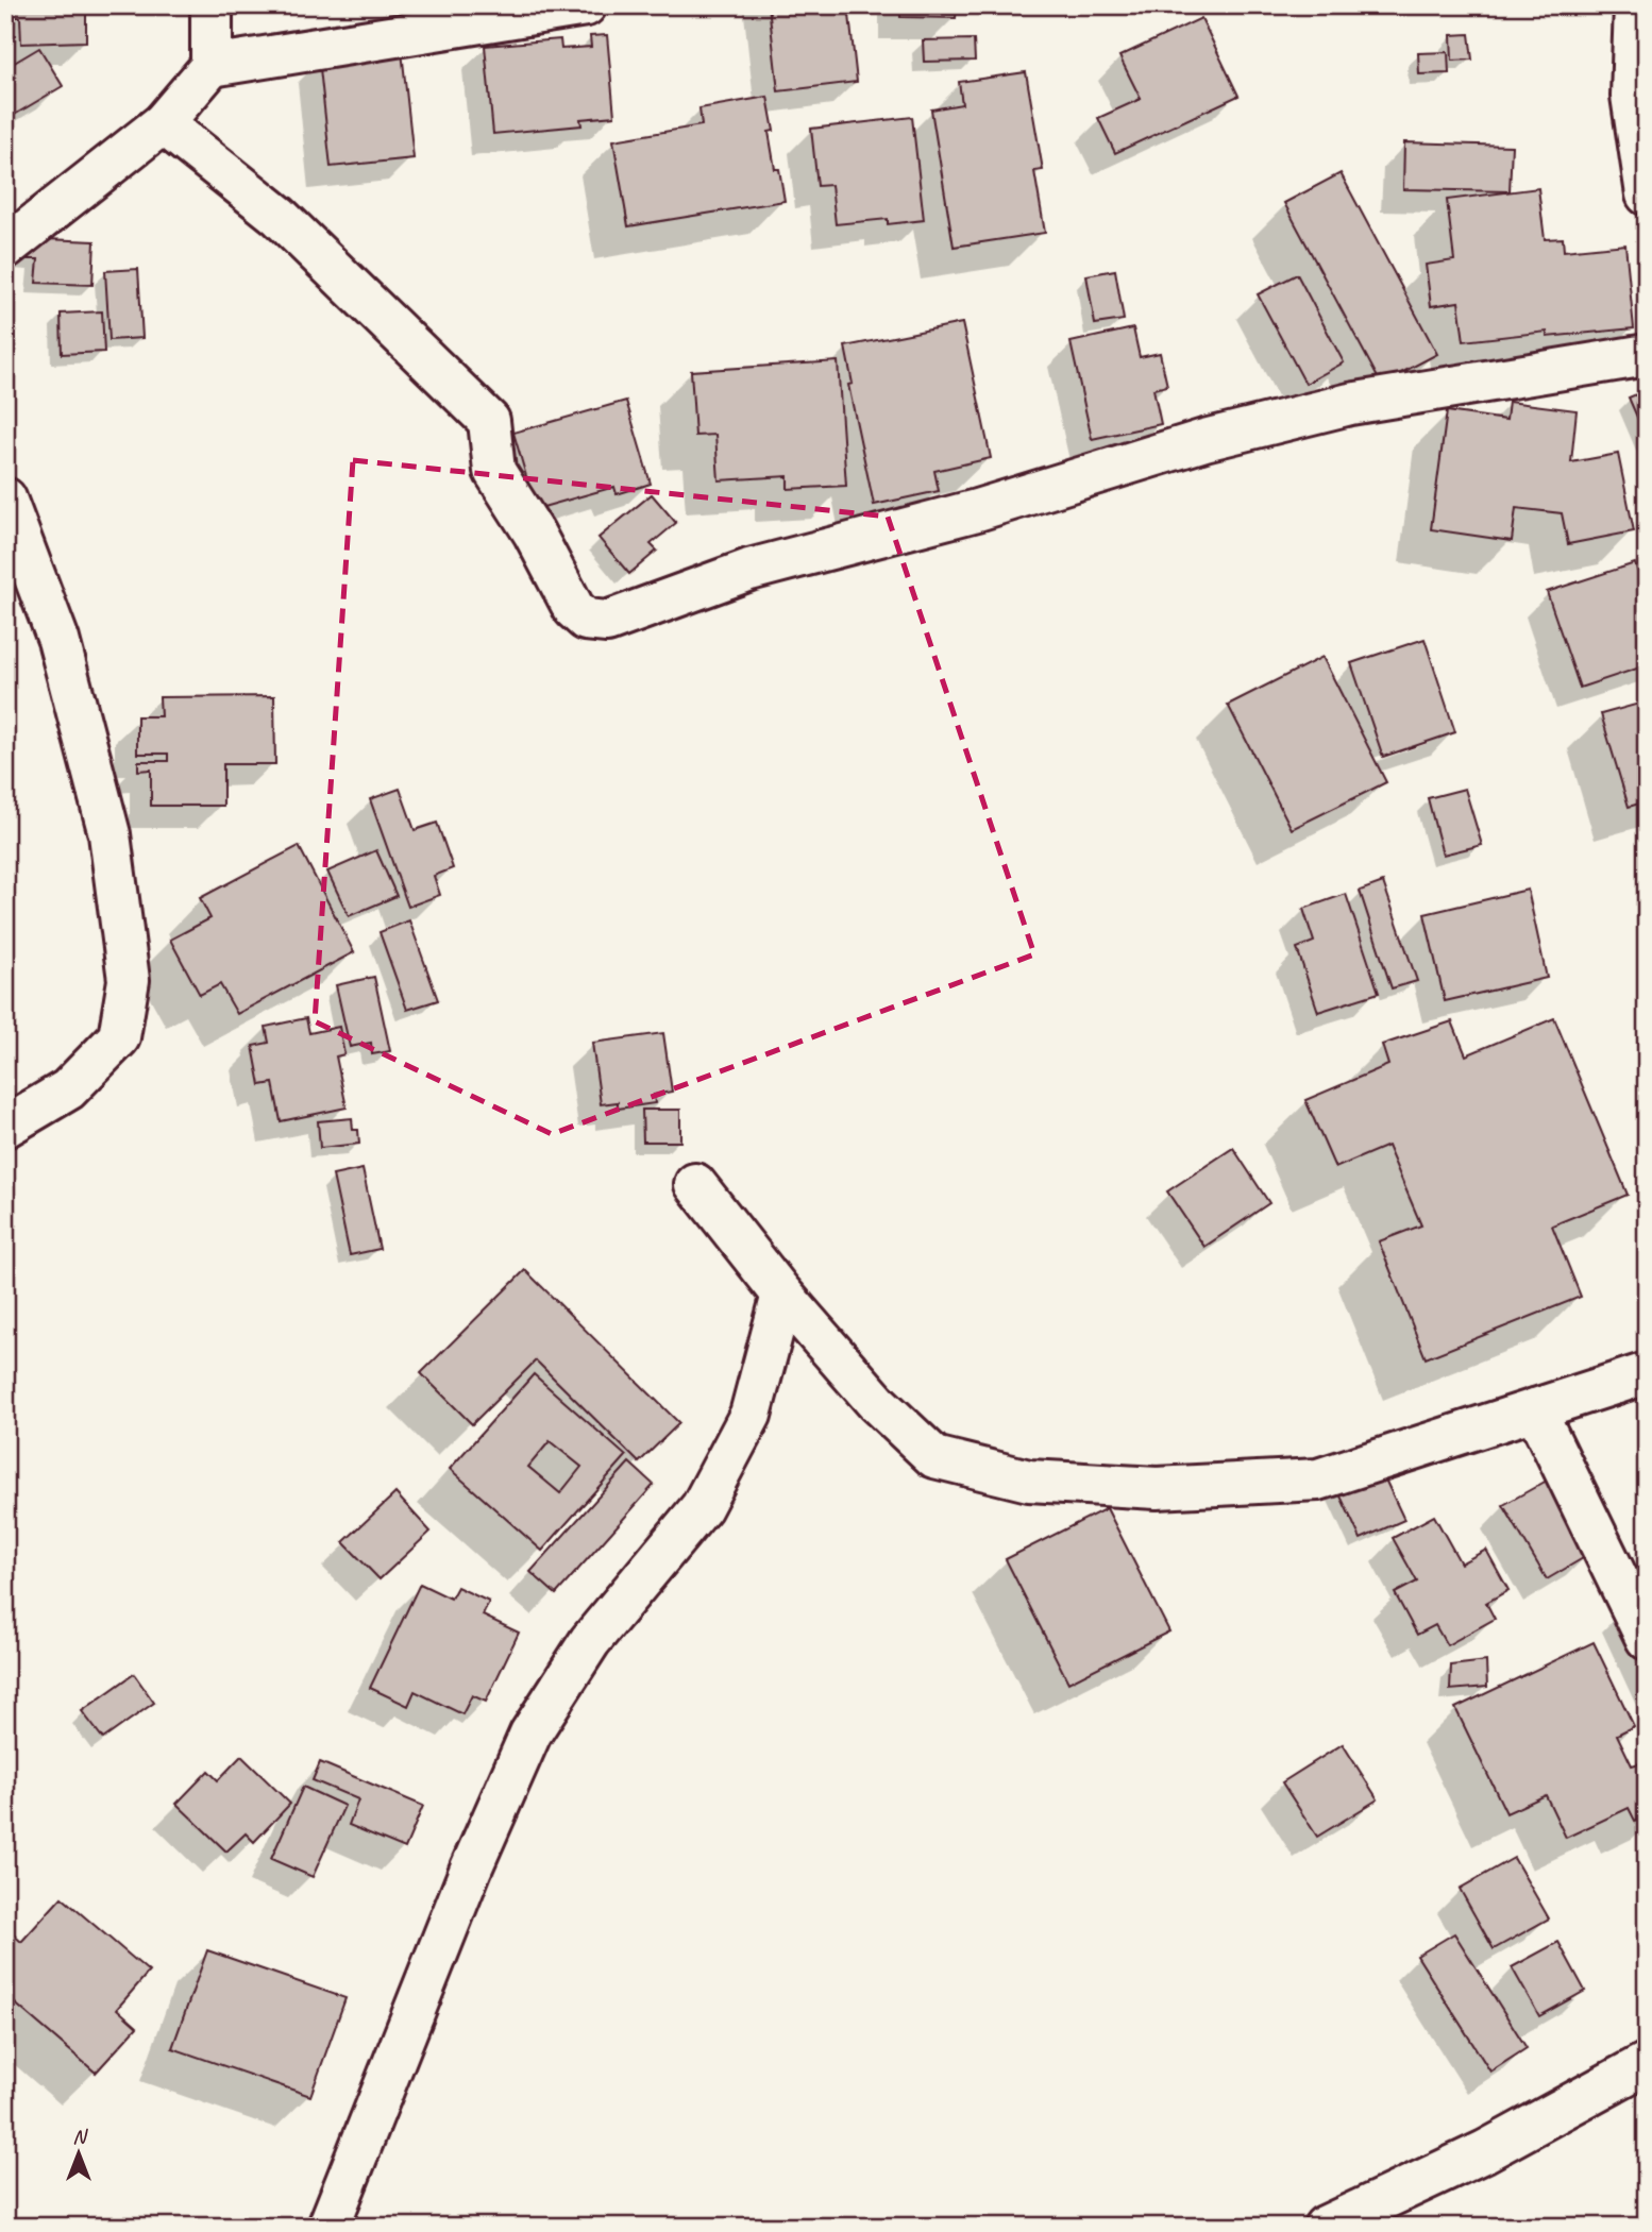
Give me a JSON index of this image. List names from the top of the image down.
{
  "north": "top"
}
